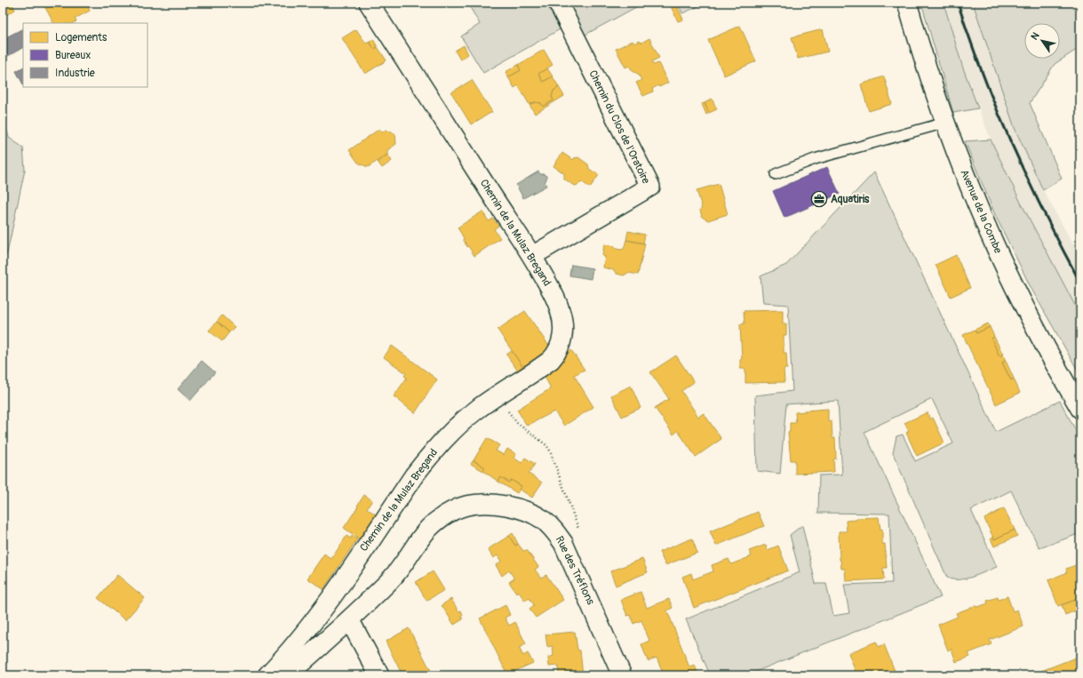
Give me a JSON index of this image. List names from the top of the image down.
{
  "streets": {
    "street": [
      "Chemin du Clos de l'Oratoire",
      "Avenue de la Combe",
      "Chemin de la Mulaz Bregand",
      "Rue des Tréflons"
    ]
  },
  "crossings": [
    ["Chemin du Clos de l'Oratoire", "Chemin de la Mulaz Bregand"]
  ],
  "places": {
    "office": ["Aquatiris"]
  },
  "legend": ["Logements", "Bureaux", "Industrie"],
  "north": "top left"
}
